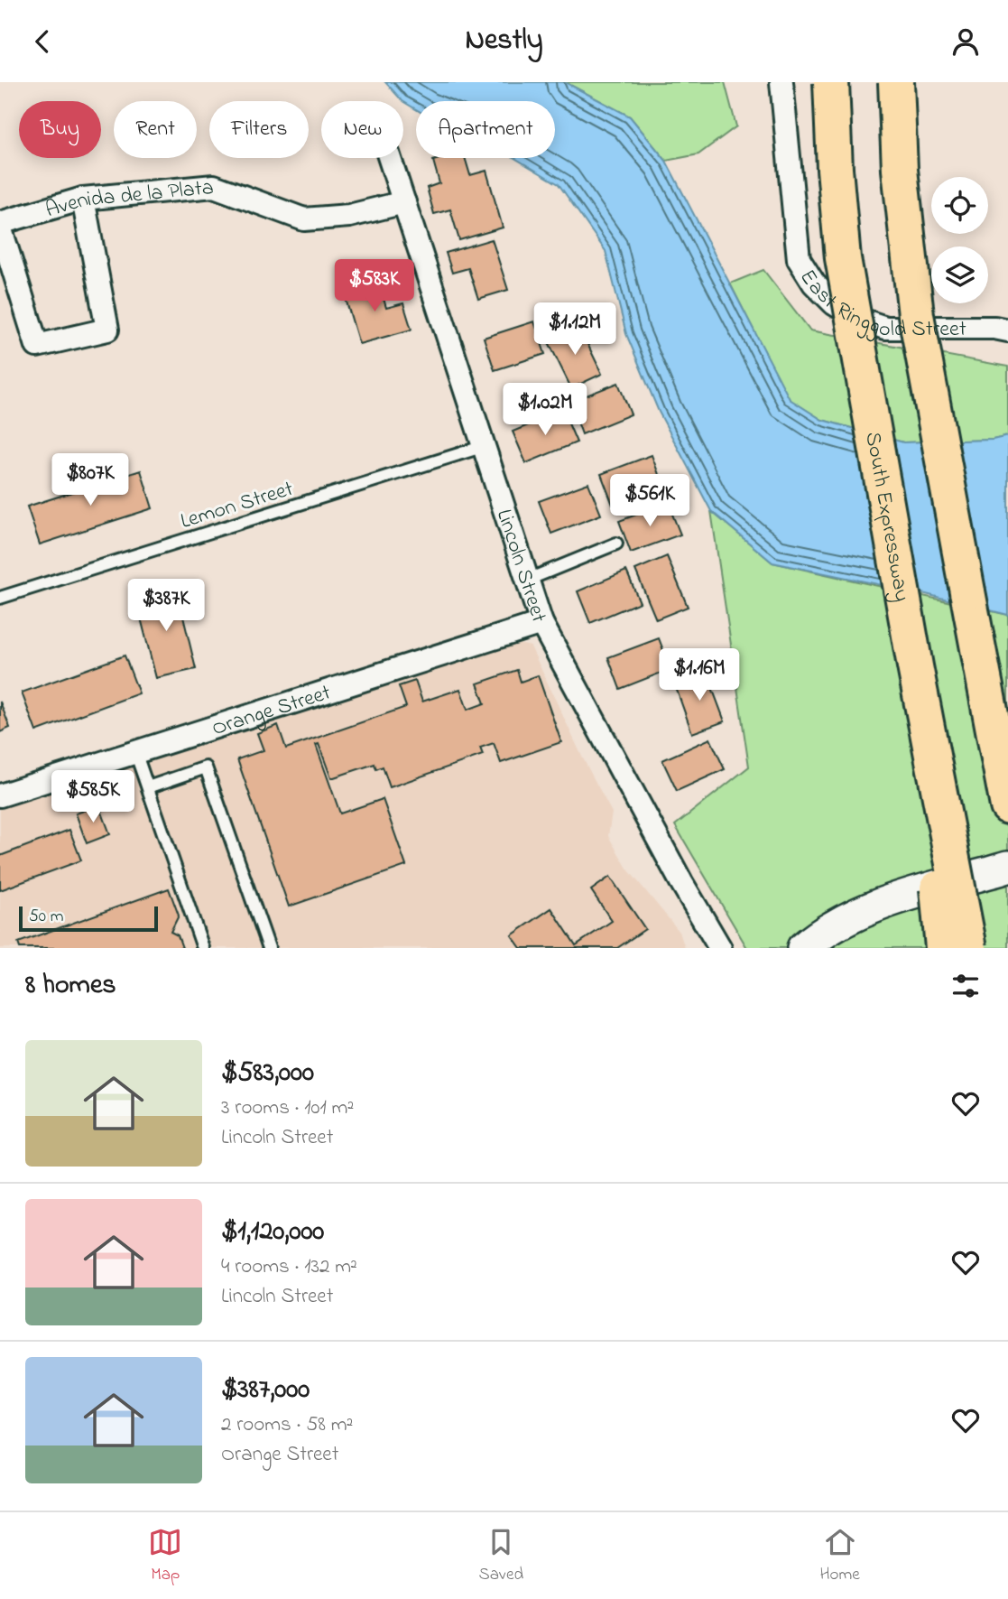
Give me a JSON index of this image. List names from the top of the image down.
{
  "streets": {
    "highway": ["South Expressway"],
    "street": [
      "Avenida de la Plata",
      "East Ringgold Street",
      "Lincoln Street",
      "Orange Street"
    ],
    "lane": ["Lemon Street"]
  },
  "crossings": [
    ["Avenida de la Plata", "Lincoln Street"],
    ["Lemon Street", "Lincoln Street"],
    ["Lincoln Street", "Orange Street"]
  ],
  "scale_bar": "50 m",
  "page": {
    "header": "Nestly",
    "chip": [
      "Buy",
      "Rent",
      "Filters",
      "New",
      "Apartment"
    ],
    "price": [
      "$583K",
      "$1.12M",
      "$1.02M",
      "$807K",
      "$561K",
      "$387K",
      "$1.16M",
      "$585K"
    ],
    "scale": "50 m",
    "heading": "8 homes",
    "list": [
      {
        "name": "$583,000",
        "note": "3 rooms · 101 m² · Lincoln Street"
      },
      {
        "name": "$1,120,000",
        "note": "4 rooms · 132 m² · Lincoln Street"
      },
      {
        "name": "$387,000",
        "note": "2 rooms · 58 m² · Orange Street"
      }
    ],
    "tabs": ["Map", "Saved", "Home"]
  }
}
